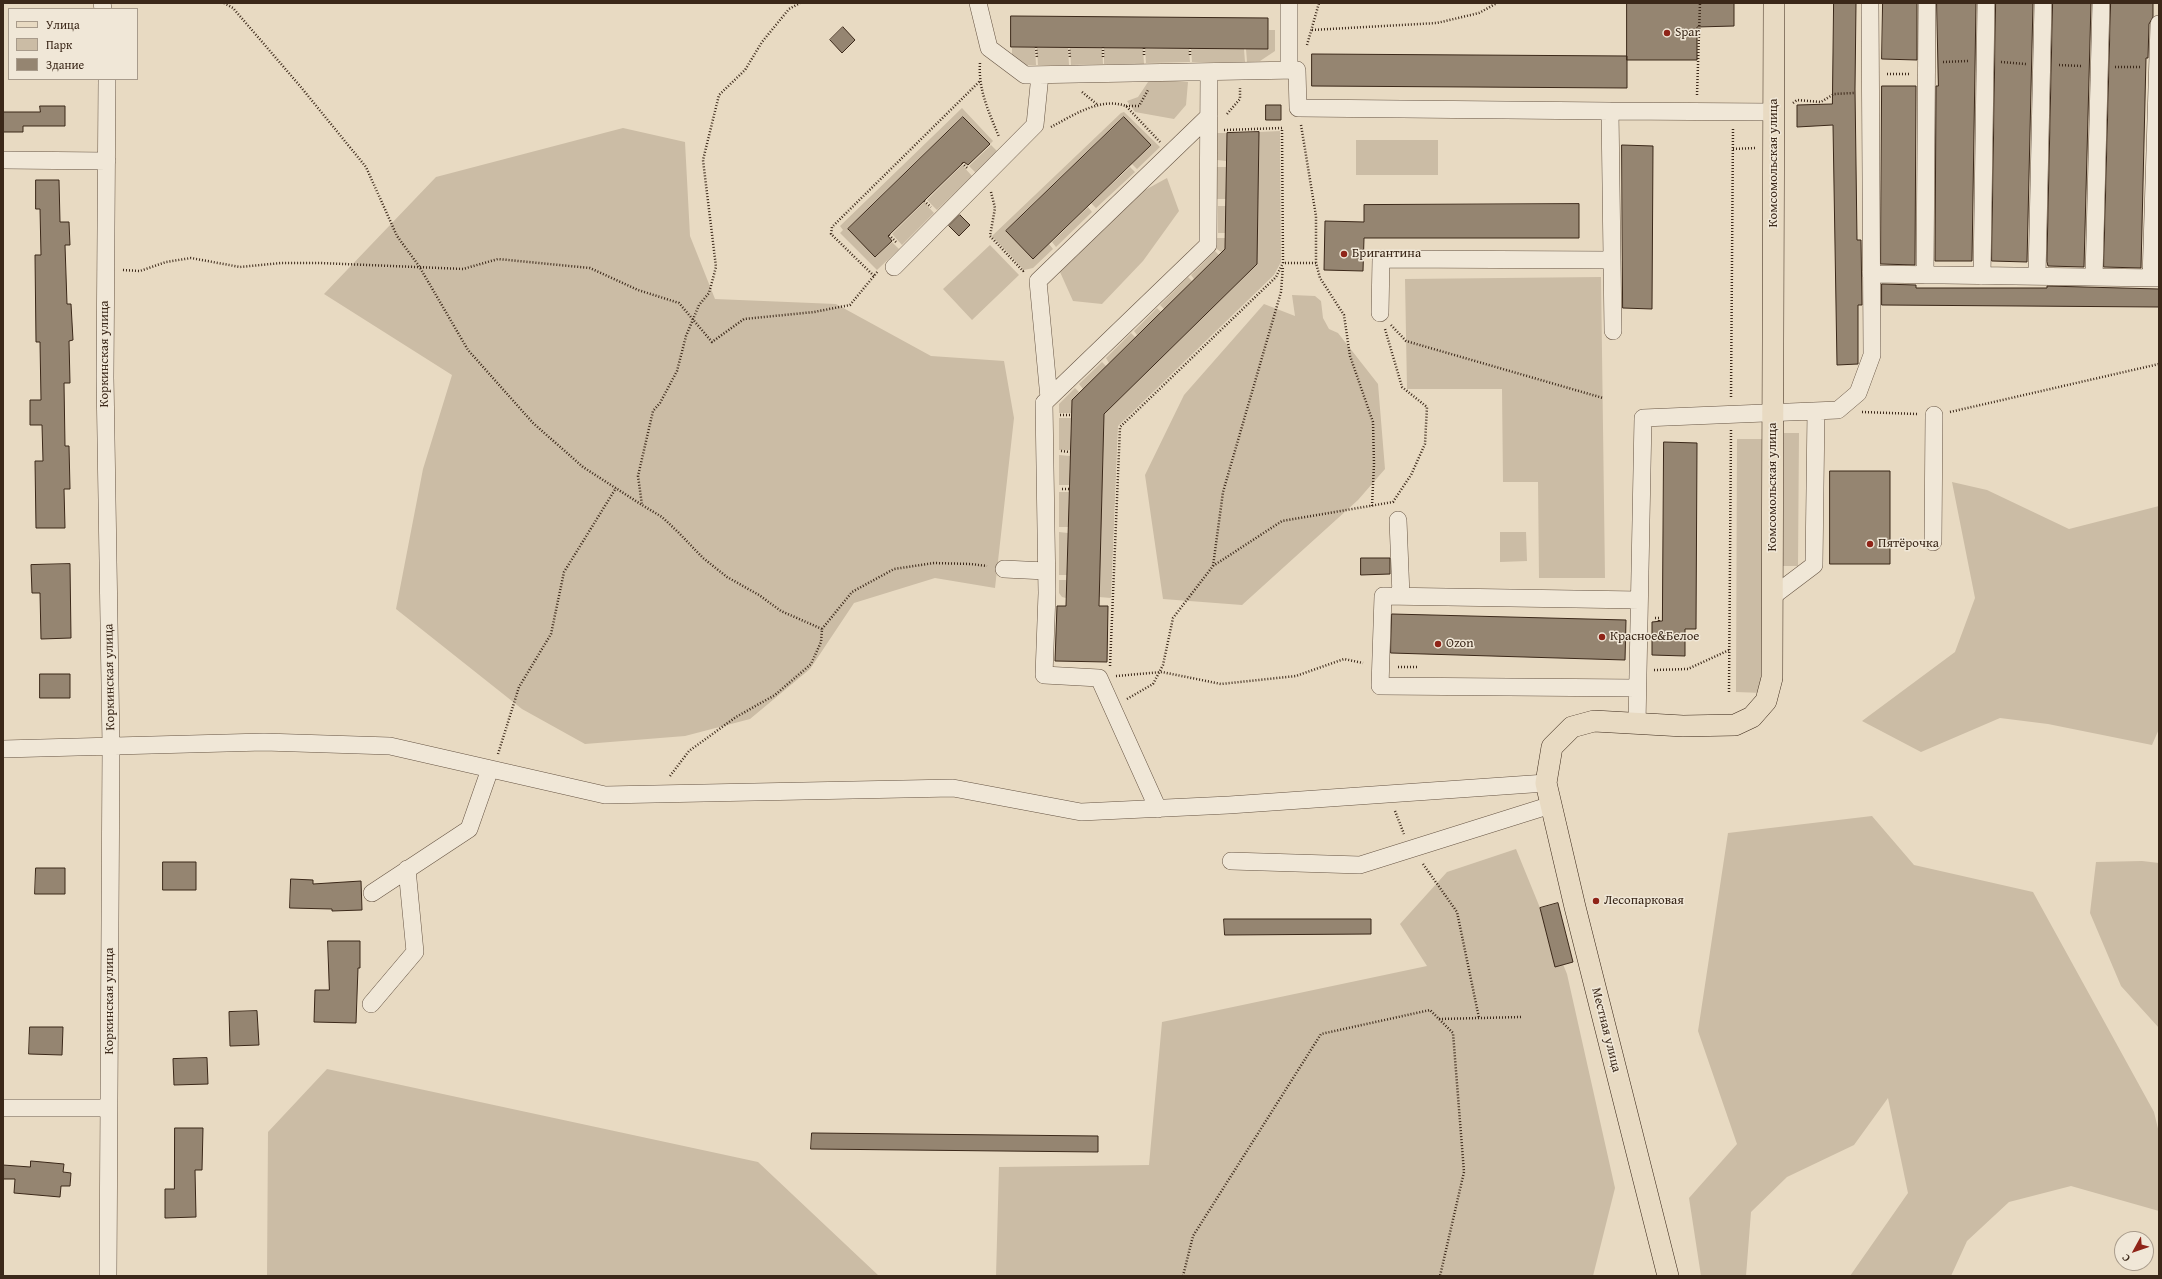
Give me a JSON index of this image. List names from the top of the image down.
{
  "streets": {
    "main road": ["Комсомольская улица", "Местная улица"],
    "street": ["Коркинская улица"]
  },
  "crossings": [
    ["Комсомольская улица", "Местная улица"]
  ],
  "places": [
    "Spar",
    "Бригантина",
    "Пятёрочка",
    "Красное&Белое",
    "Ozon",
    "Лесопарковая"
  ],
  "legend": ["Улица", "Парк", "Здание"],
  "north": "bottom left"
}
